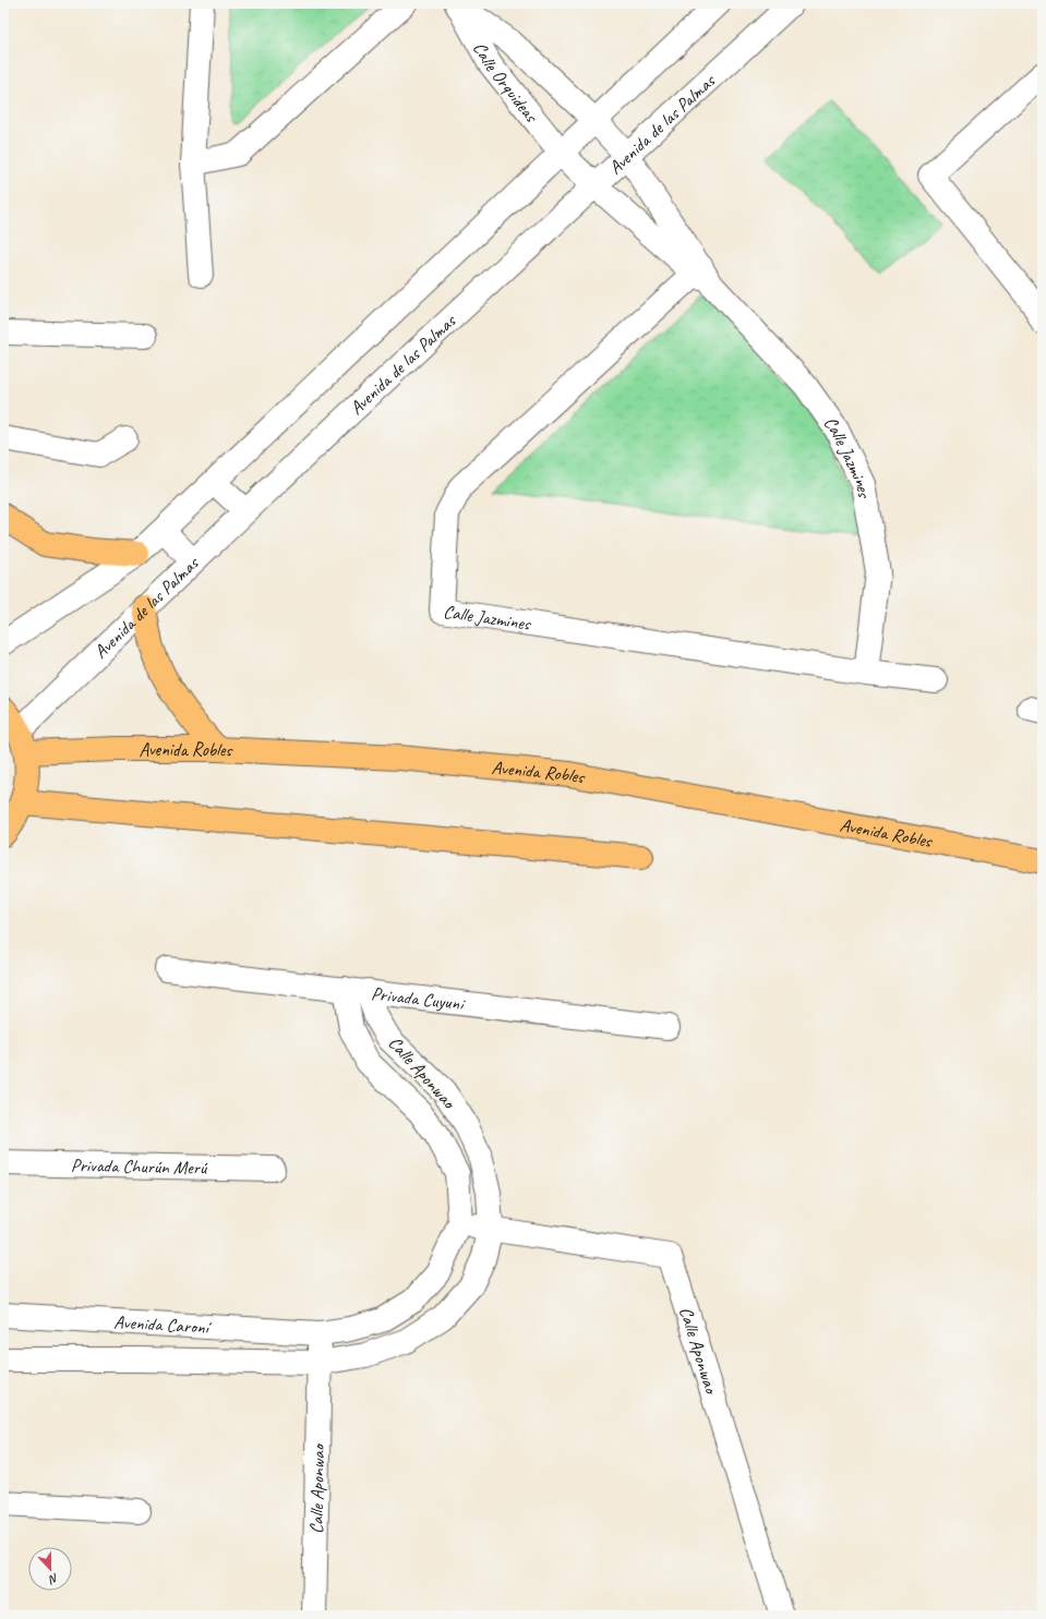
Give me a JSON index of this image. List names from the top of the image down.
{
  "streets": {
    "main road": ["Avenida Robles"],
    "street": [
      "Calle Orquideas",
      "Avenida de las Palmas",
      "Calle Jazmines",
      "Privada Cuyuni",
      "Calle Aponwao",
      "Privada Churún Merú",
      "Avenida Caroní"
    ]
  },
  "crossings": [
    ["Calle Orquideas", "Avenida de las Palmas"],
    ["Calle Orquideas", "Calle Jazmines"],
    ["Avenida de las Palmas", "Calle Jazmines"],
    ["Avenida de las Palmas", "Avenida Robles"],
    ["Privada Cuyuni", "Calle Aponwao"],
    ["Calle Aponwao", "Avenida Caroní"]
  ],
  "north": "bottom"
}
